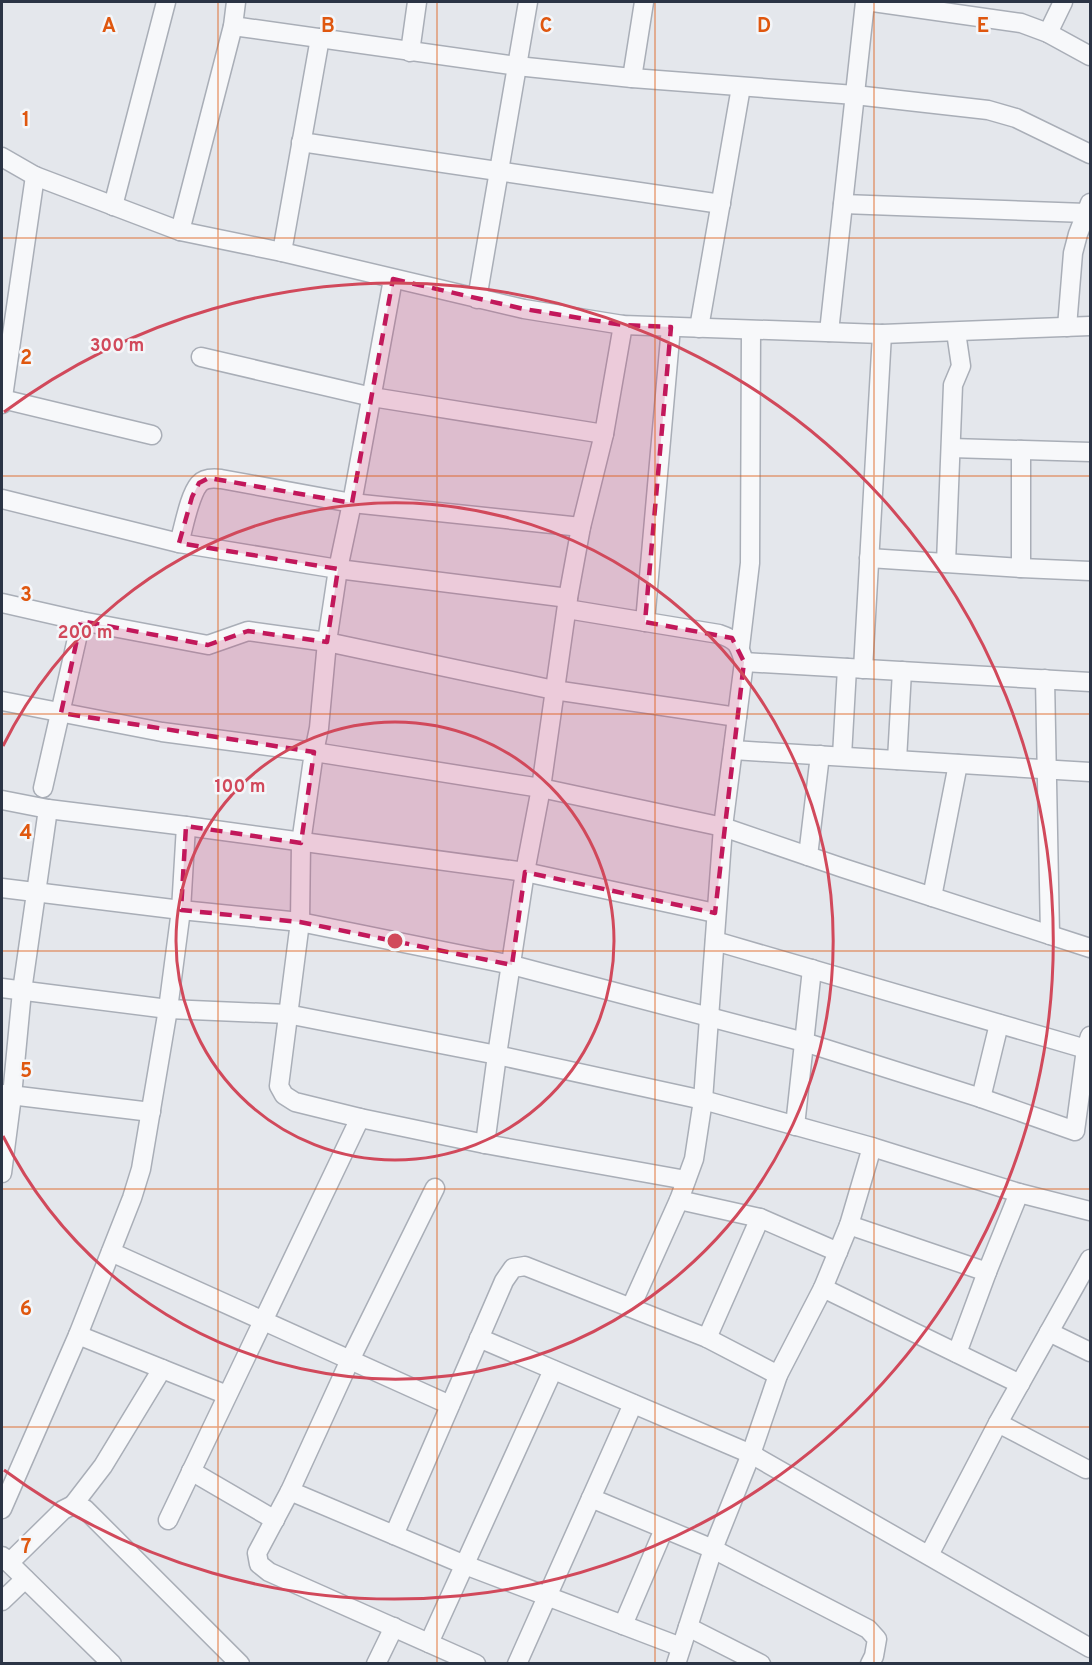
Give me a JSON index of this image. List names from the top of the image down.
{
  "grid": {
    "columns": [
      "A",
      "B",
      "C",
      "D",
      "E"
    ],
    "rows": [
      "1",
      "2",
      "3",
      "4",
      "5",
      "6",
      "7"
    ]
  },
  "rings": ["300 m", "200 m", "100 m"]
}
